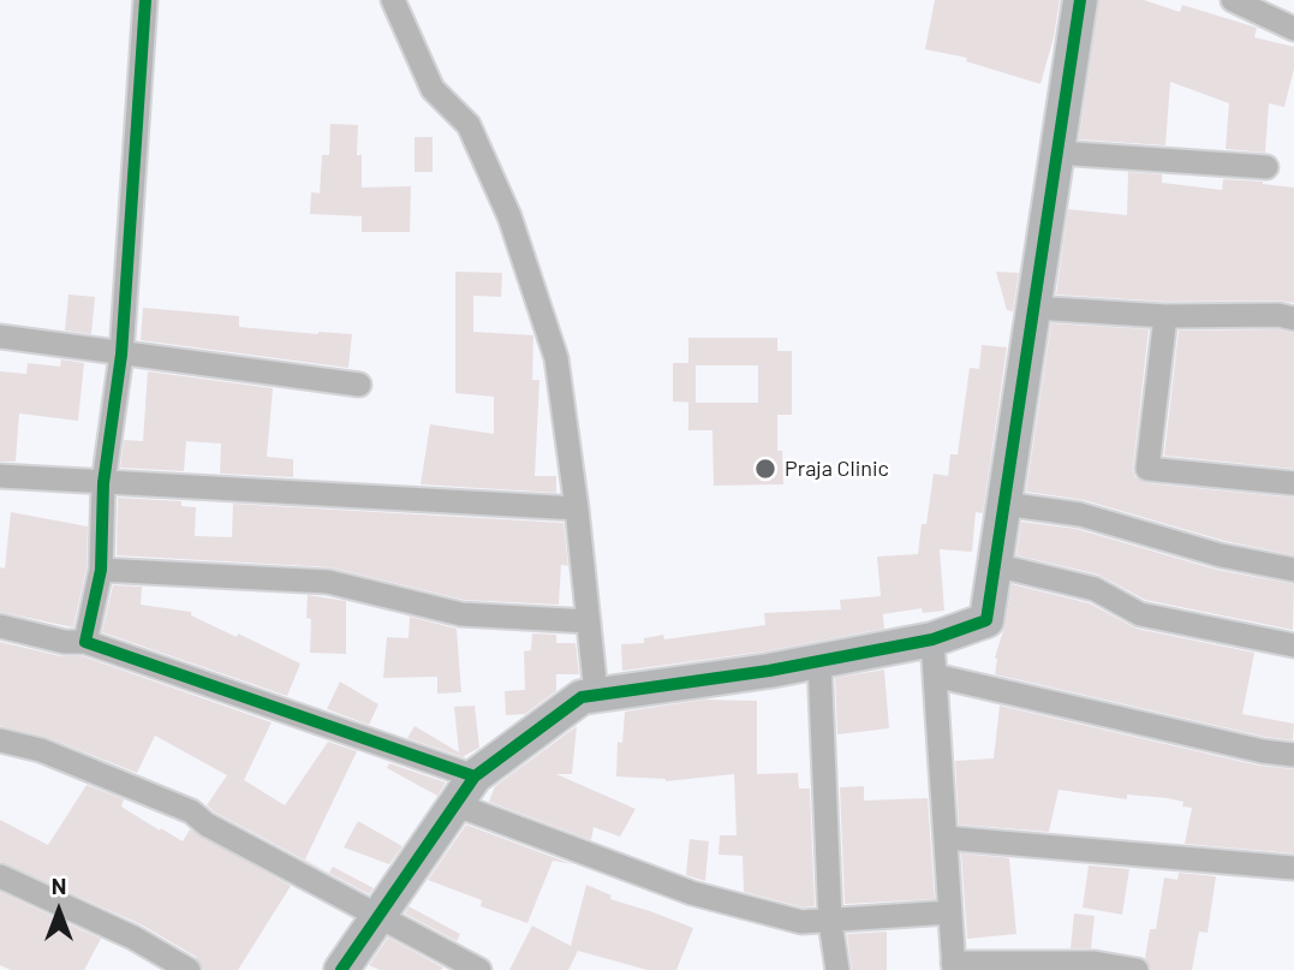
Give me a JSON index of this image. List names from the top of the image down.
{
  "places": ["Praja Clinic"],
  "north": "top"
}
